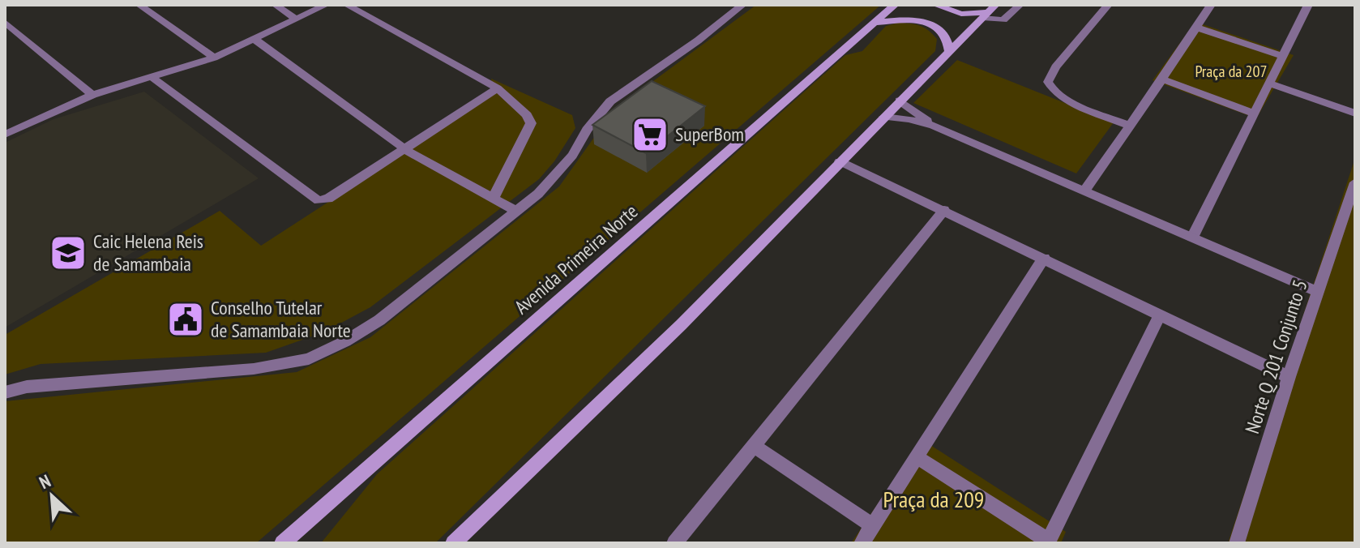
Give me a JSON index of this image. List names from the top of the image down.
{
  "streets": {
    "main road": ["Avenida Primeira Norte"],
    "street": ["Norte Q 201 Conjunto 5"]
  },
  "parks": ["Praça da 207", "Praça da 209"],
  "places": {
    "supermarket": ["SuperBom"],
    "school or university": ["Caic Helena Reis de Samambaia"],
    "public building": ["Conselho Tutelar de Samambaia Norte"]
  },
  "north": "top left"
}
